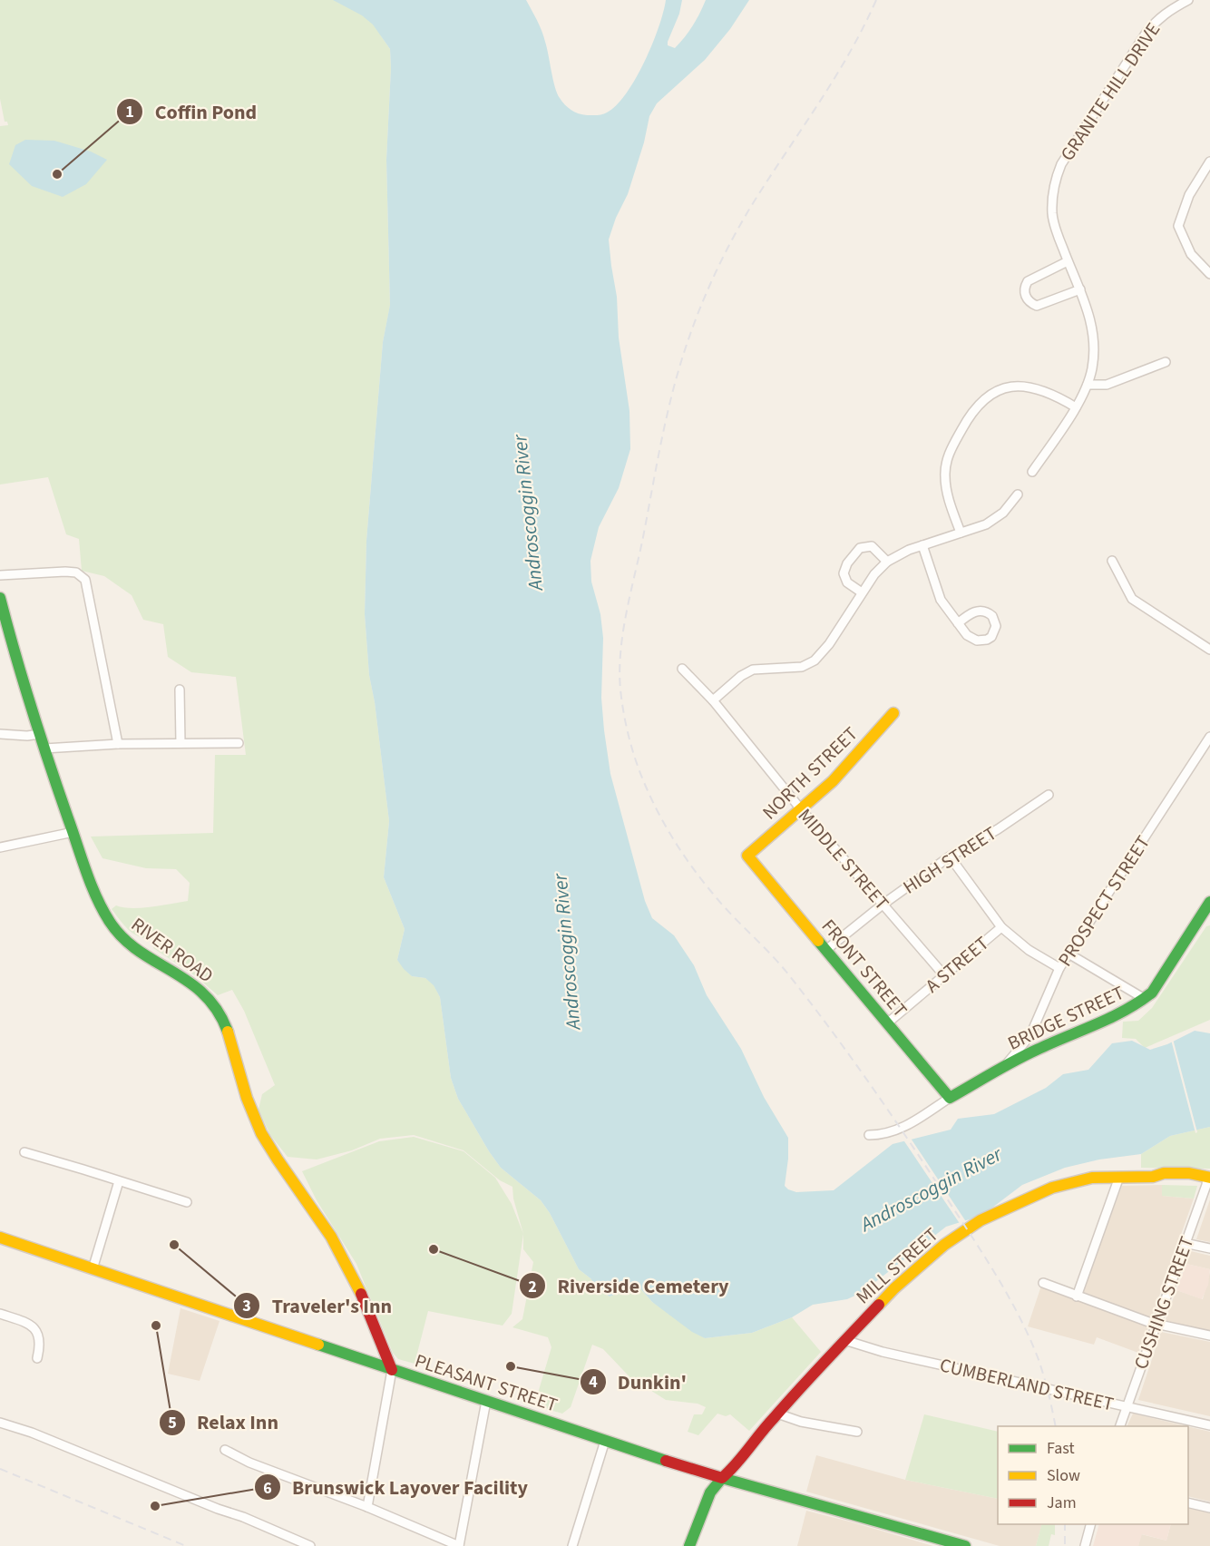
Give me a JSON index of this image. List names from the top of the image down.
{
  "streets": {
    "main road": [
      "NORTH STREET",
      "RIVER ROAD",
      "FRONT STREET",
      "BRIDGE STREET",
      "MILL STREET",
      "PLEASANT STREET"
    ],
    "street": [
      "GRANITE HILL DRIVE",
      "MIDDLE STREET",
      "HIGH STREET",
      "PROSPECT STREET",
      "A STREET",
      "CUSHING STREET",
      "CUMBERLAND STREET"
    ]
  },
  "crossings": [
    ["NORTH STREET", "MIDDLE STREET"],
    ["NORTH STREET", "FRONT STREET"],
    ["MIDDLE STREET", "HIGH STREET"],
    ["MIDDLE STREET", "A STREET"],
    ["HIGH STREET", "FRONT STREET"],
    ["PROSPECT STREET", "BRIDGE STREET"],
    ["RIVER ROAD", "PLEASANT STREET"],
    ["A STREET", "FRONT STREET"],
    ["FRONT STREET", "BRIDGE STREET"],
    ["MILL STREET", "CUSHING STREET"],
    ["MILL STREET", "PLEASANT STREET"],
    ["MILL STREET", "CUMBERLAND STREET"],
    ["CUSHING STREET", "CUMBERLAND STREET"]
  ],
  "water": ["Androscoggin River"],
  "places": [
    "Coffin Pond",
    "Traveler's Inn",
    "Riverside Cemetery",
    "Relax Inn",
    "Dunkin'",
    "Brunswick Layover Facility"
  ],
  "legend": ["Fast", "Slow", "Jam"]
}
